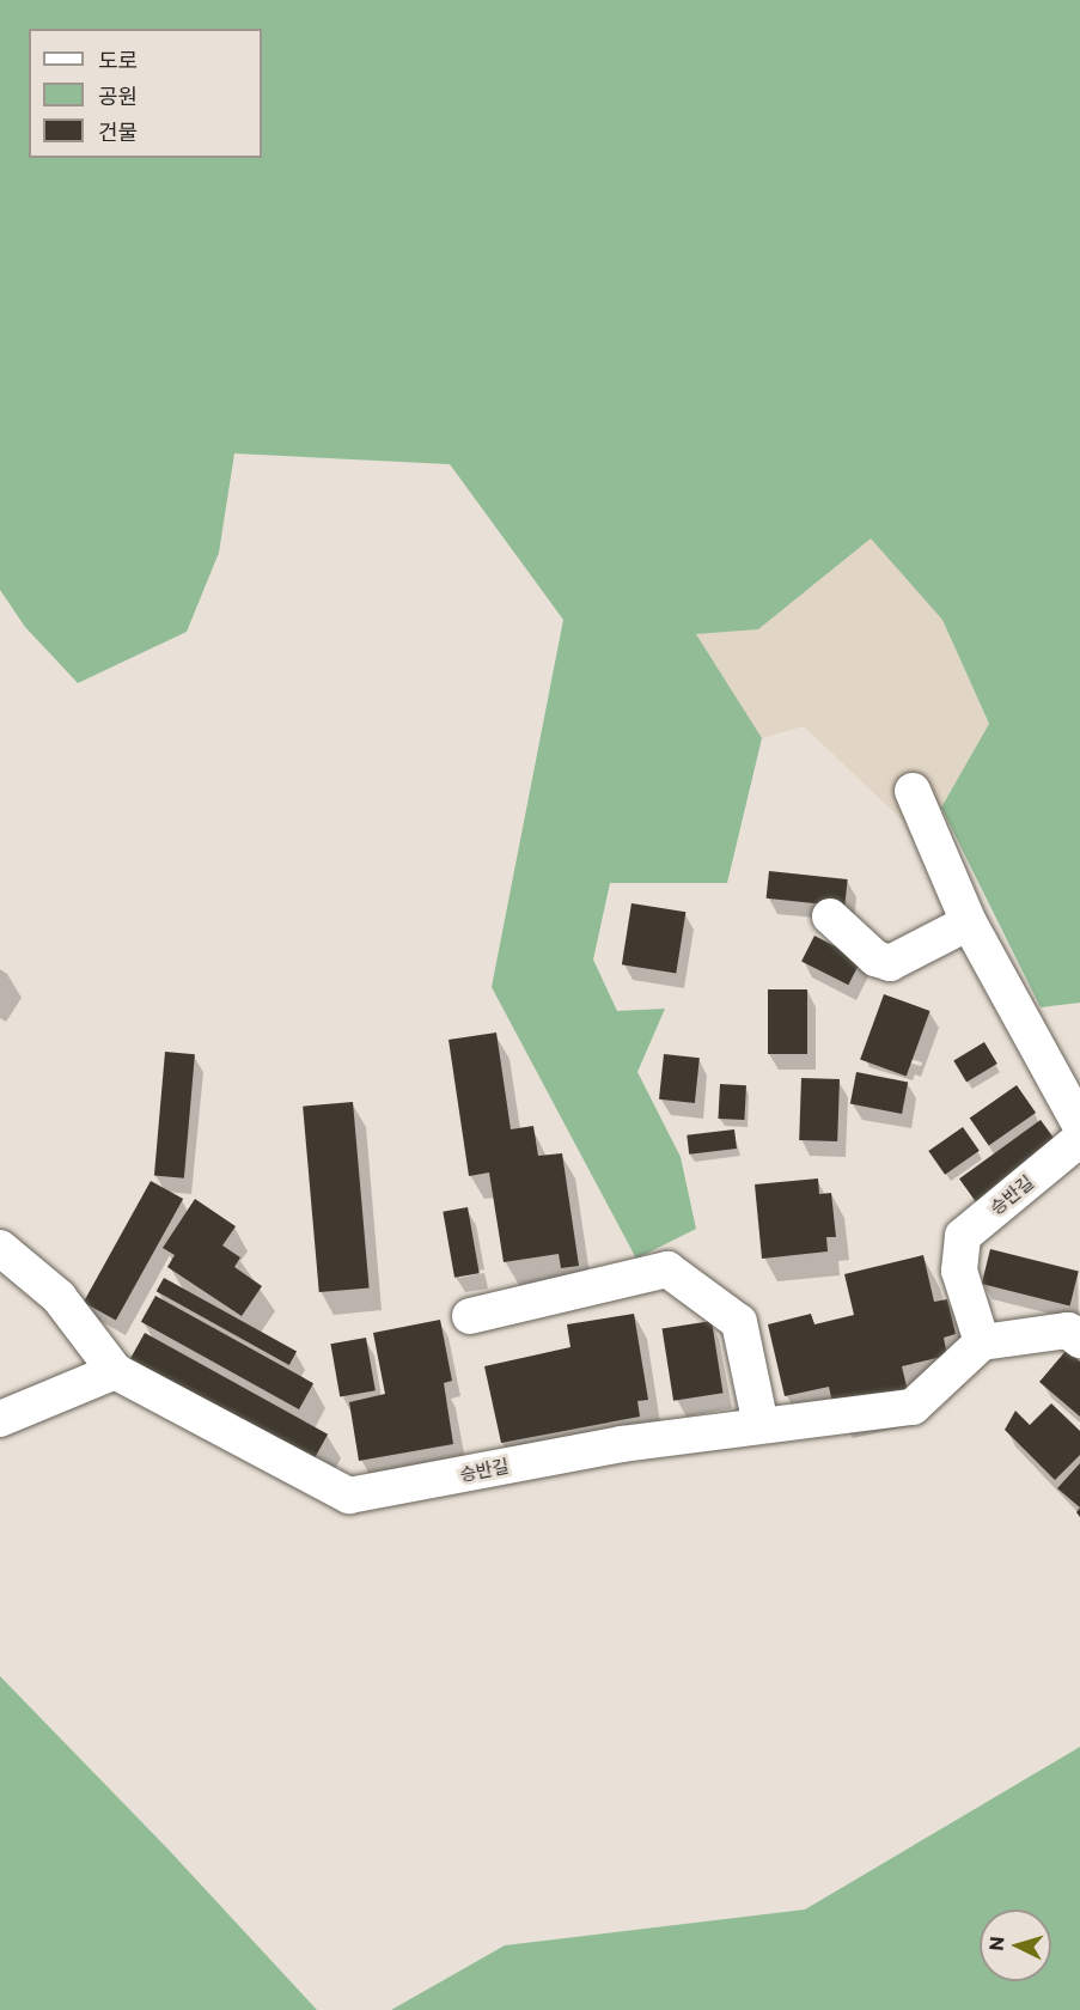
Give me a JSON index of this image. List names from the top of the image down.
{
  "streets": {
    "street": ["승반길"]
  },
  "legend": ["도로", "공원", "건물"],
  "north": "left"
}
